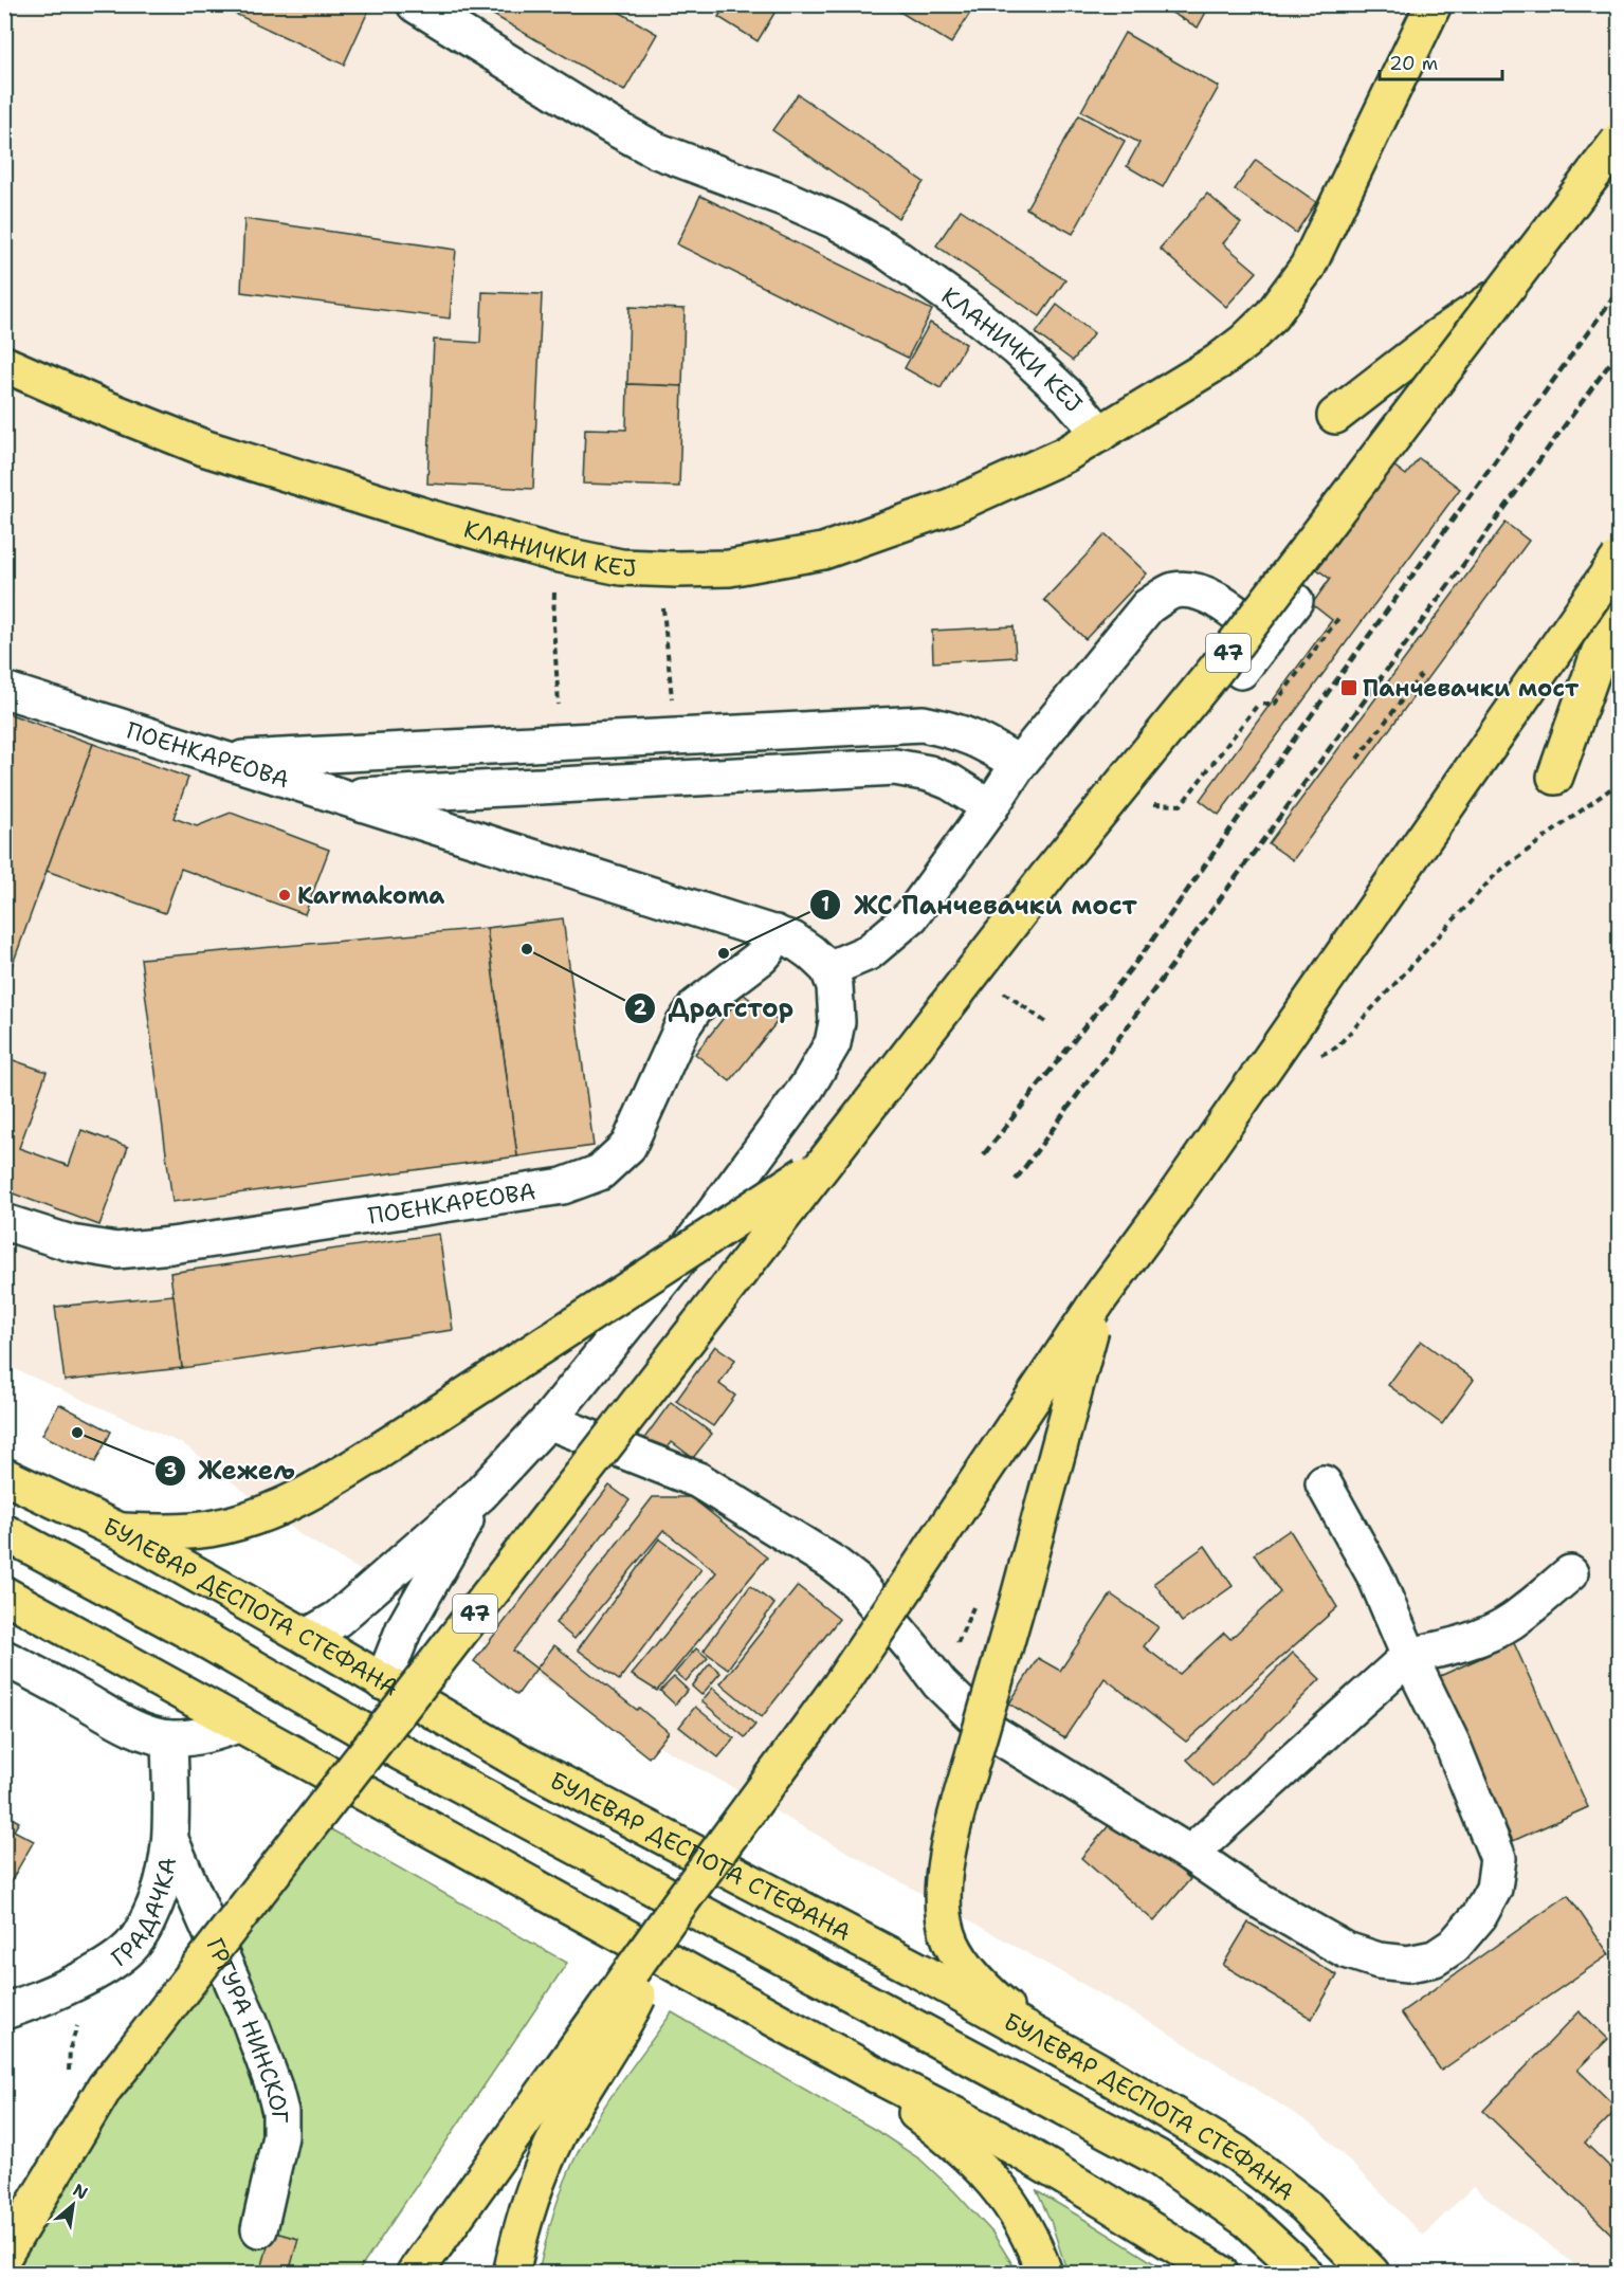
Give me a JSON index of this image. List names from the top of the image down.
{
  "streets": {
    "main road": ["КЛАНИЧКИ КЕЈ", "47", "БУЛЕВАР ДЕСПОТА СТЕФАНА"],
    "street": ["ПОЕНКАРЕОВА", "ГРАДАЧКА", "ГРГУРА НИНСКОГ"]
  },
  "crossings": [
    ["ГРАДАЧКА", "ГРГУРА НИНСКОГ"]
  ],
  "places": {
    "transit": ["Панчевачки мост"],
    "other": [
      "Karmakoma",
      "Драгстор",
      "ЖС Панчевачки мост",
      "Жежељ"
    ]
  },
  "scale_bar": "20 m",
  "north": "top right"
}
